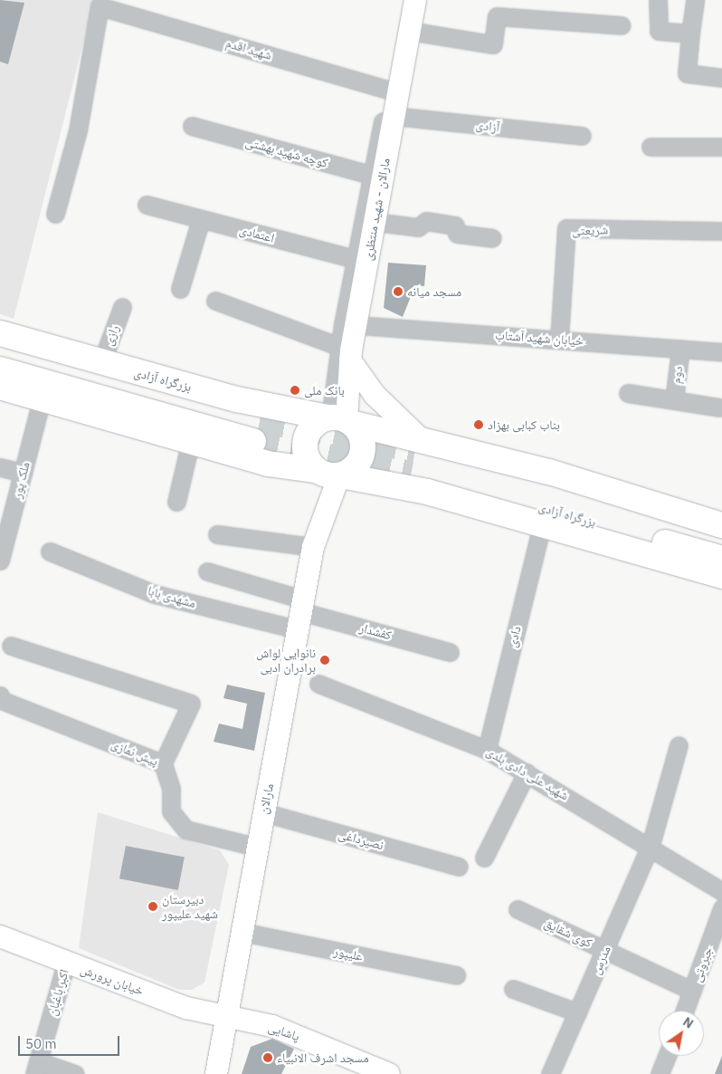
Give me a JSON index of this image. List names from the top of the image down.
{
  "streets": {
    "highway": ["بزرگراه آزادی"],
    "main road": [
      "مارالان - شهید منتظری",
      "مارالان",
      "خیابان پرورش",
      "پاشایی"
    ],
    "street": [
      "شهید اقدم",
      "آزادی",
      "کوچه شهید بهشتی",
      "شریعتی",
      "اعتمادی",
      "رازی",
      "خیابان شهید آشتاب",
      "دوم",
      "ملک پور",
      "مشهدی بابا",
      "کفشدار",
      "دادی",
      "پیش نمازی",
      "شهید علی دادی بلدی",
      "نصیرداغی",
      "کوی شقایق",
      "علیپور",
      "مدرس",
      "جبروتی",
      "اکبر باغبان"
    ]
  },
  "crossings": [
    ["شهید اقدم", "مارالان - شهید منتظری"],
    ["آزادی", "مارالان - شهید منتظری"],
    ["کوچه شهید بهشتی", "مارالان - شهید منتظری"],
    ["مارالان - شهید منتظری", "اعتمادی"],
    ["مارالان - شهید منتظری", "خیابان شهید آشتاب"],
    ["مارالان - شهید منتظری", "بزرگراه آزادی"],
    ["مارالان - شهید منتظری", "مارالان"],
    ["شریعتی", "خیابان شهید آشتاب"],
    ["رازی", "بزرگراه آزادی"],
    ["خیابان شهید آشتاب", "دوم"],
    ["بزرگراه آزادی", "مارالان"],
    ["مشهدی بابا", "کفشدار"],
    ["مشهدی بابا", "مارالان"],
    ["کفشدار", "مارالان"],
    ["دادی", "شهید علی دادی بلدی"],
    ["پیش نمازی", "مارالان"],
    ["شهید علی دادی بلدی", "مدرس"],
    ["مارالان", "نصیرداغی"],
    ["مارالان", "علیپور"],
    ["مارالان", "خیابان پرورش"],
    ["مارالان", "پاشایی"],
    ["کوی شقایق", "مدرس"],
    ["کوی شقایق", "جبروتی"],
    ["خیابان پرورش", "اکبر باغبان"],
    ["خیابان پرورش", "پاشایی"]
  ],
  "places": [
    "مسجد میانه",
    "بانک ملی",
    "بناب کبابی بهزاد",
    "نانوایی لواش برادران ادبی",
    "دبیرستان شهید علیپور",
    "مسجد اشرف الانبیاء"
  ],
  "scale_bar": "50 m",
  "north": "top right"
}
